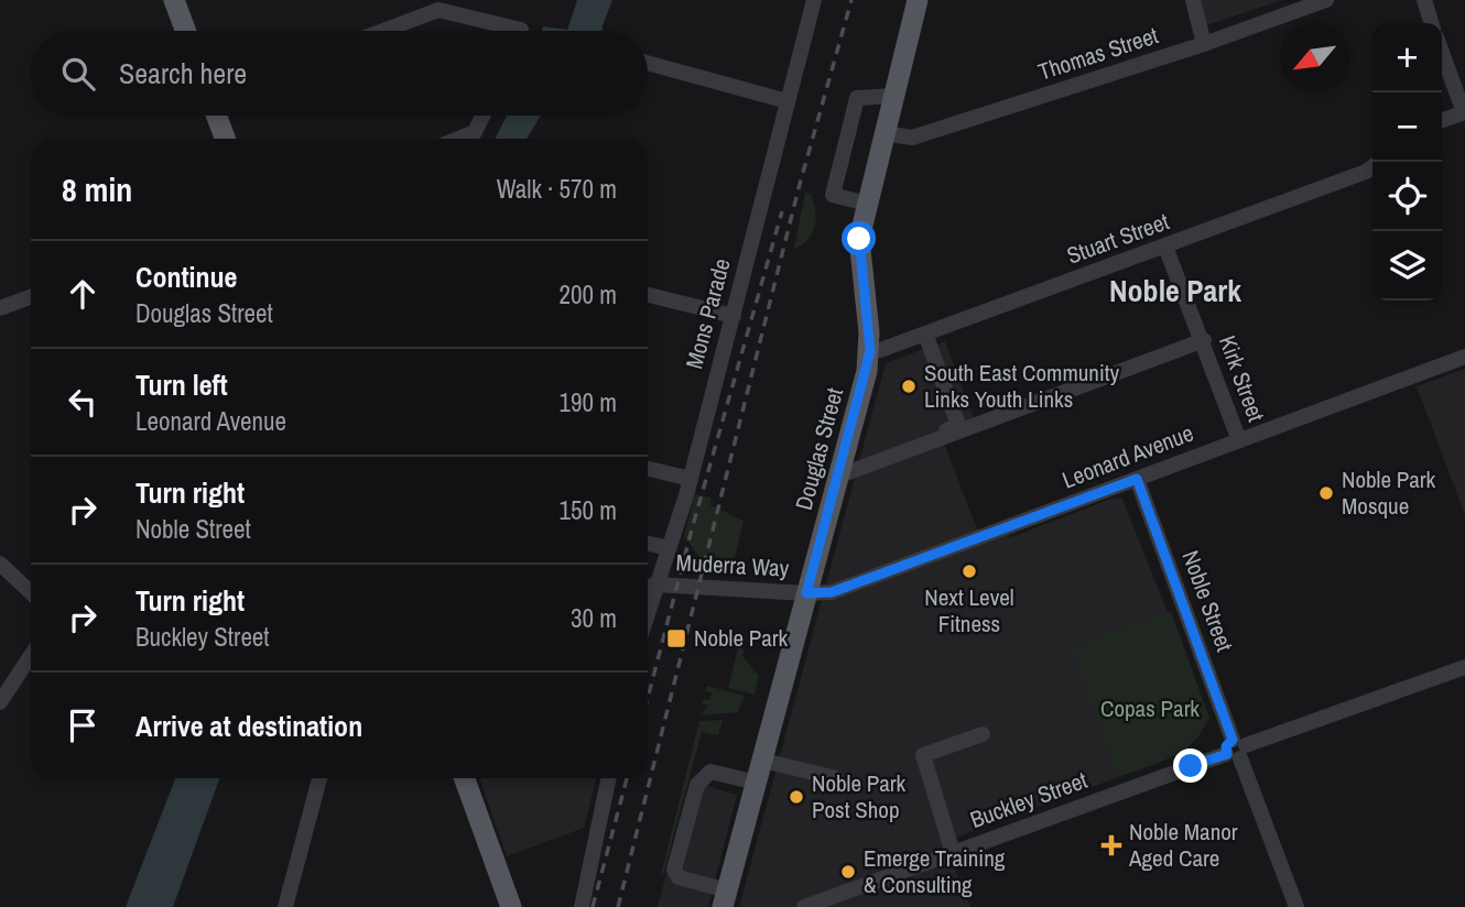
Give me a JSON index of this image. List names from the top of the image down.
{
  "streets": {
    "main road": ["Douglas Street"],
    "street": [
      "Thomas Street",
      "Stuart Street",
      "Mons Parade",
      "Kirk Street",
      "Leonard Avenue",
      "Muderra Way",
      "Noble Street",
      "Buckley Street"
    ]
  },
  "crossings": [
    ["Thomas Street", "Douglas Street"],
    ["Stuart Street", "Kirk Street"],
    ["Stuart Street", "Douglas Street"],
    ["Mons Parade", "Muderra Way"],
    ["Kirk Street", "Leonard Avenue"],
    ["Douglas Street", "Leonard Avenue"],
    ["Douglas Street", "Muderra Way"],
    ["Leonard Avenue", "Muderra Way"],
    ["Leonard Avenue", "Noble Street"],
    ["Noble Street", "Buckley Street"]
  ],
  "districts": ["Noble Park"],
  "parks": ["Copas Park"],
  "places": {
    "other": [
      "South East Community Links Youth Links",
      "Noble Park Mosque",
      "Next Level Fitness",
      "Noble Park Post Shop",
      "Emerge Training & Consulting"
    ],
    "transit": ["Noble Park"],
    "health": ["Noble Manor Aged Care"]
  },
  "north": "bottom left",
  "page": {
    "map_buttons": ["+", "−"],
    "search": "Search here",
    "heading": ["8 min", "Walk · 570 m"],
    "list": [
      ["Continue", "Douglas Street", "200 m"],
      ["Turn left", "Leonard Avenue", "190 m"],
      ["Turn right", "Noble Street", "150 m"],
      ["Turn right", "Buckley Street", "30 m"],
      "Arrive at destination"
    ]
  }
}
